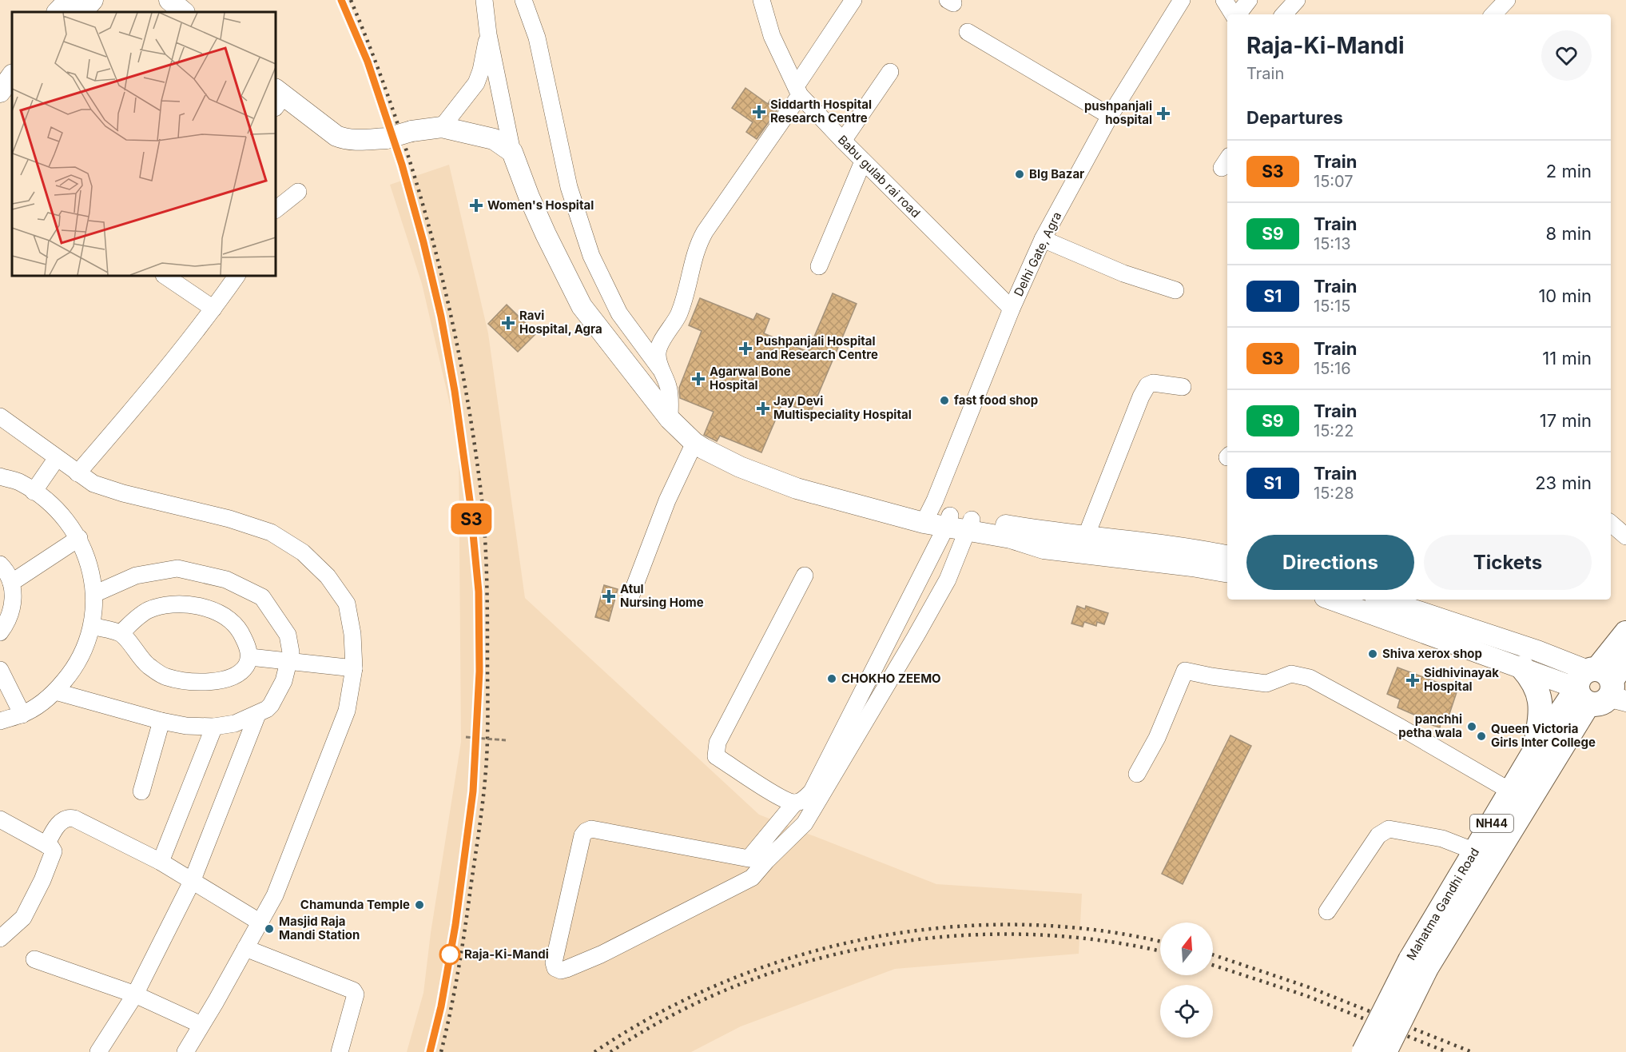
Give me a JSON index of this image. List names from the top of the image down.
{
  "streets": {
    "highway": ["NH44", "Mahatma Gandhi Road"],
    "street": ["Babu gulab rai road", "Delhi Gate, Agra"]
  },
  "crossings": [
    ["Babu gulab rai road", "Delhi Gate, Agra"]
  ],
  "places": {
    "health": [
      "Siddarth Hospital Research Centre",
      "pushpanjali hospital",
      "Women's Hospital",
      "Ravi Hospital, Agra",
      "Pushpanjali Hospital and Research Centre",
      "Agarwal Bone Hospital",
      "Jay Devi Multispeciality Hospital",
      "Atul Nursing Home",
      "Sidhivinayak Hospital"
    ],
    "other": [
      "BIg Bazar",
      "fast food shop",
      "Shiva xerox shop",
      "CHOKHO ZEEMO",
      "panchhi petha wala",
      "Queen Victoria Girls Inter College",
      "Chamunda Temple",
      "Masjid Raja Mandi Station",
      "Raja-Ki-Mandi"
    ]
  },
  "north": "top",
  "page": {
    "on_map": "S3",
    "heading": [
      ["Raja-Ki-Mandi", "Train"],
      "Departures"
    ],
    "list": [
      {
        "mark": "S3",
        "name": "Train",
        "note": "15:07",
        "value": "2 min"
      },
      {
        "mark": "S9",
        "name": "Train",
        "note": "15:13",
        "value": "8 min"
      },
      {
        "mark": "S1",
        "name": "Train",
        "note": "15:15",
        "value": "10 min"
      },
      {
        "mark": "S3",
        "name": "Train",
        "note": "15:16",
        "value": "11 min"
      },
      {
        "mark": "S9",
        "name": "Train",
        "note": "15:22",
        "value": "17 min"
      },
      {
        "mark": "S1",
        "name": "Train",
        "note": "15:28",
        "value": "23 min"
      }
    ],
    "buttons": ["Directions", "Tickets"]
  }
}
